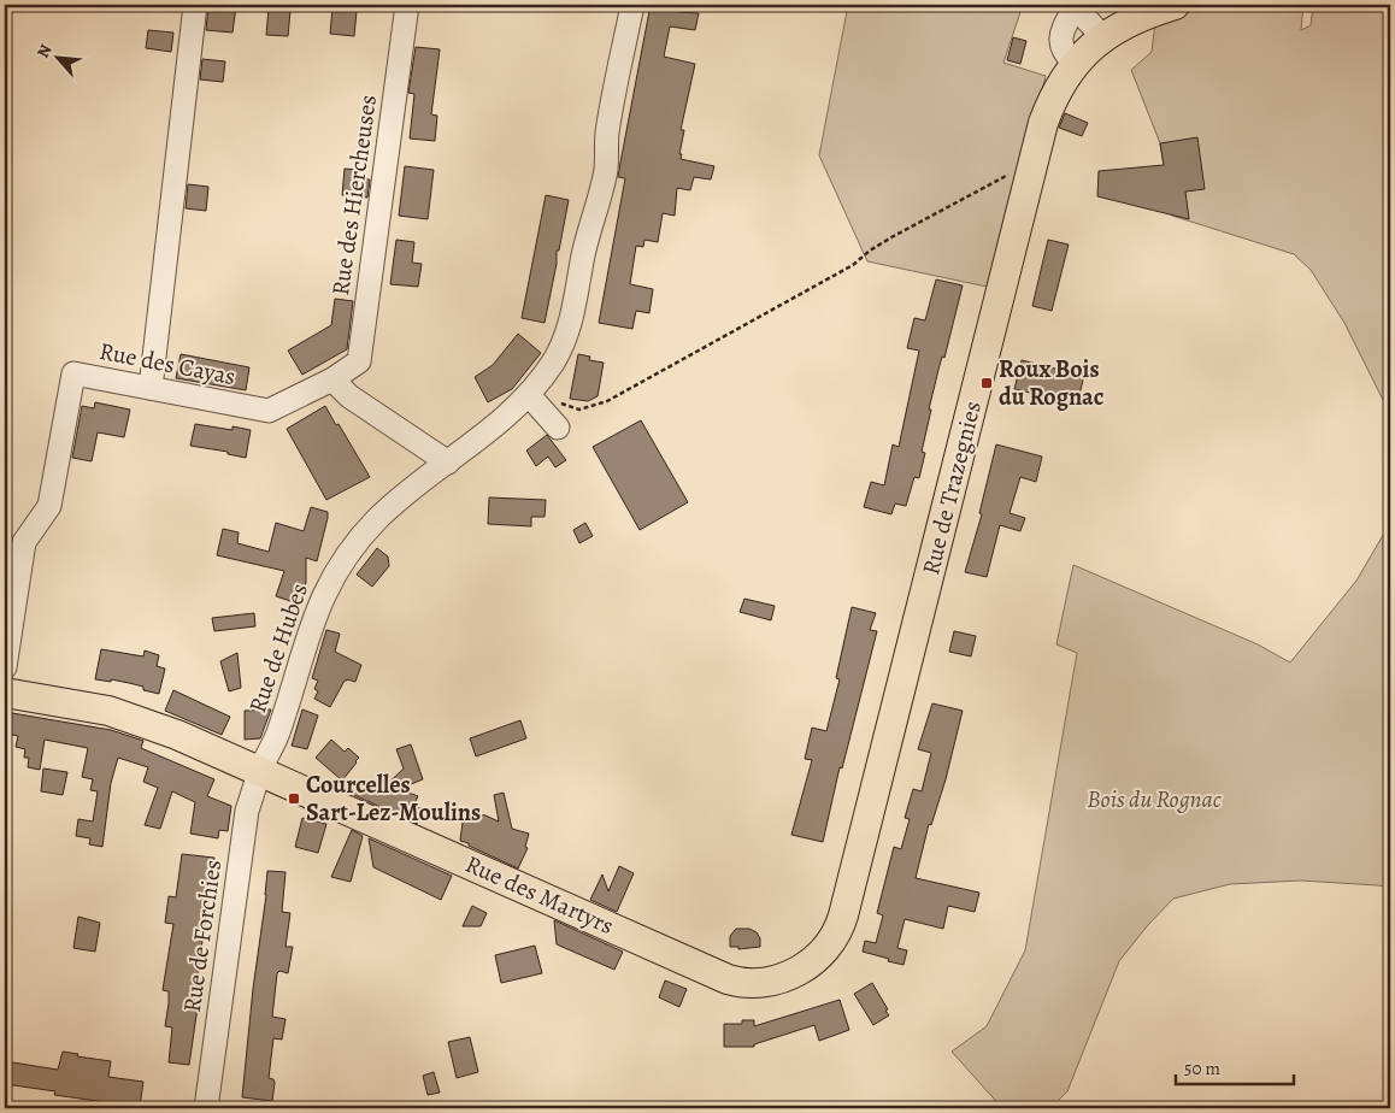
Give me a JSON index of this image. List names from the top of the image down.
{
  "streets": {
    "main road": ["Rue de Trazegnies", "Rue des Martyrs"],
    "street": [
      "Rue des Hiercheuses",
      "Rue des Cayas",
      "Rue de Hubes",
      "Rue de Forchies"
    ]
  },
  "crossings": [
    ["Rue des Hiercheuses", "Rue des Cayas"],
    ["Rue de Trazegnies", "Rue des Martyrs"],
    ["Rue de Hubes", "Rue des Martyrs"],
    ["Rue de Hubes", "Rue de Forchies"],
    ["Rue des Martyrs", "Rue de Forchies"]
  ],
  "parks": ["Bois du Rognac"],
  "places": {
    "transit": ["Roux Bois du Rognac", "Courcelles Sart-Lez-Moulins"]
  },
  "scale_bar": "50 m",
  "north": "top left"
}
